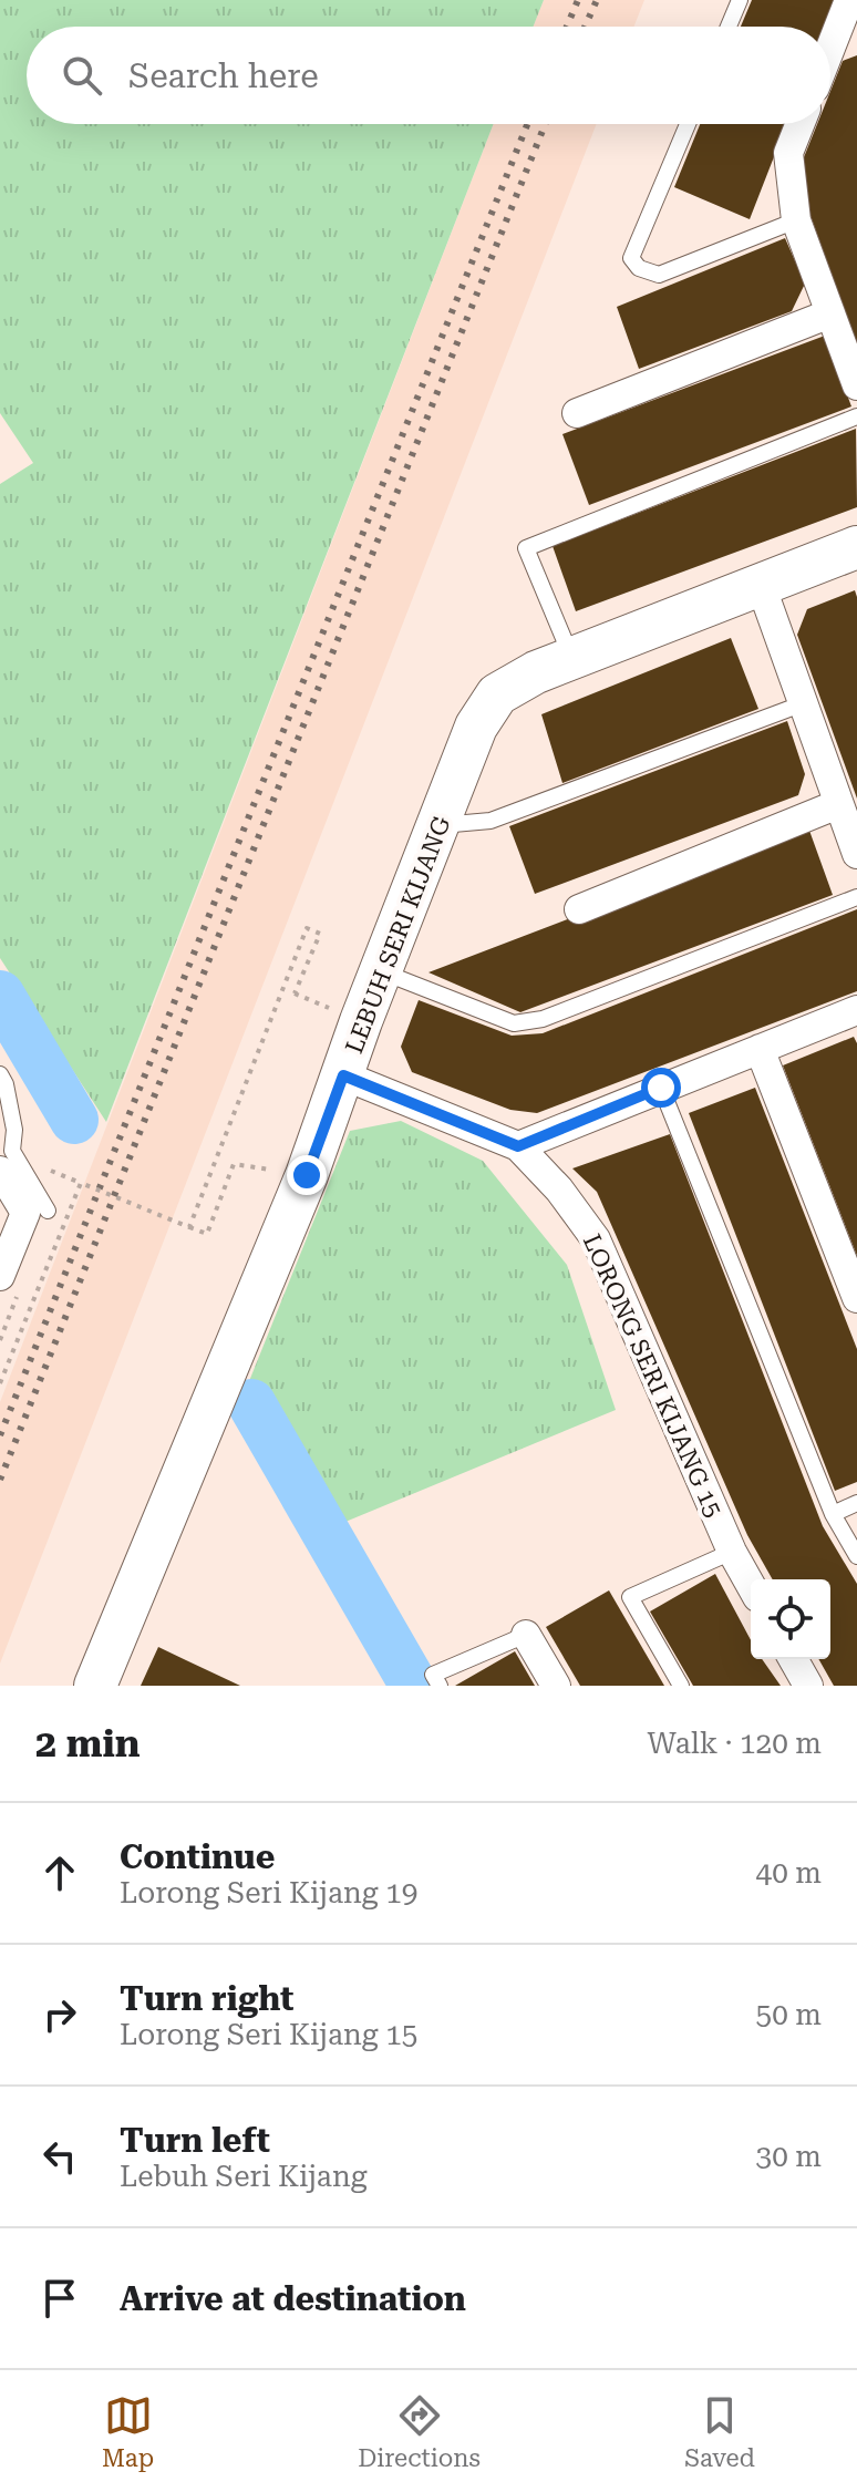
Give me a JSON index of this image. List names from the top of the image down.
{
  "streets": {
    "street": ["LEBUH SERI KIJANG", "LORONG SERI KIJANG 15"]
  },
  "crossings": [
    ["LEBUH SERI KIJANG", "LORONG SERI KIJANG 15"]
  ],
  "page": {
    "search": "Search here",
    "heading": ["2 min", "Walk · 120 m"],
    "list": [
      ["Continue", "Lorong Seri Kijang 19", "40 m"],
      ["Turn right", "Lorong Seri Kijang 15", "50 m"],
      ["Turn left", "Lebuh Seri Kijang", "30 m"],
      "Arrive at destination"
    ],
    "nav": ["Map", "Directions", "Saved"]
  }
}
